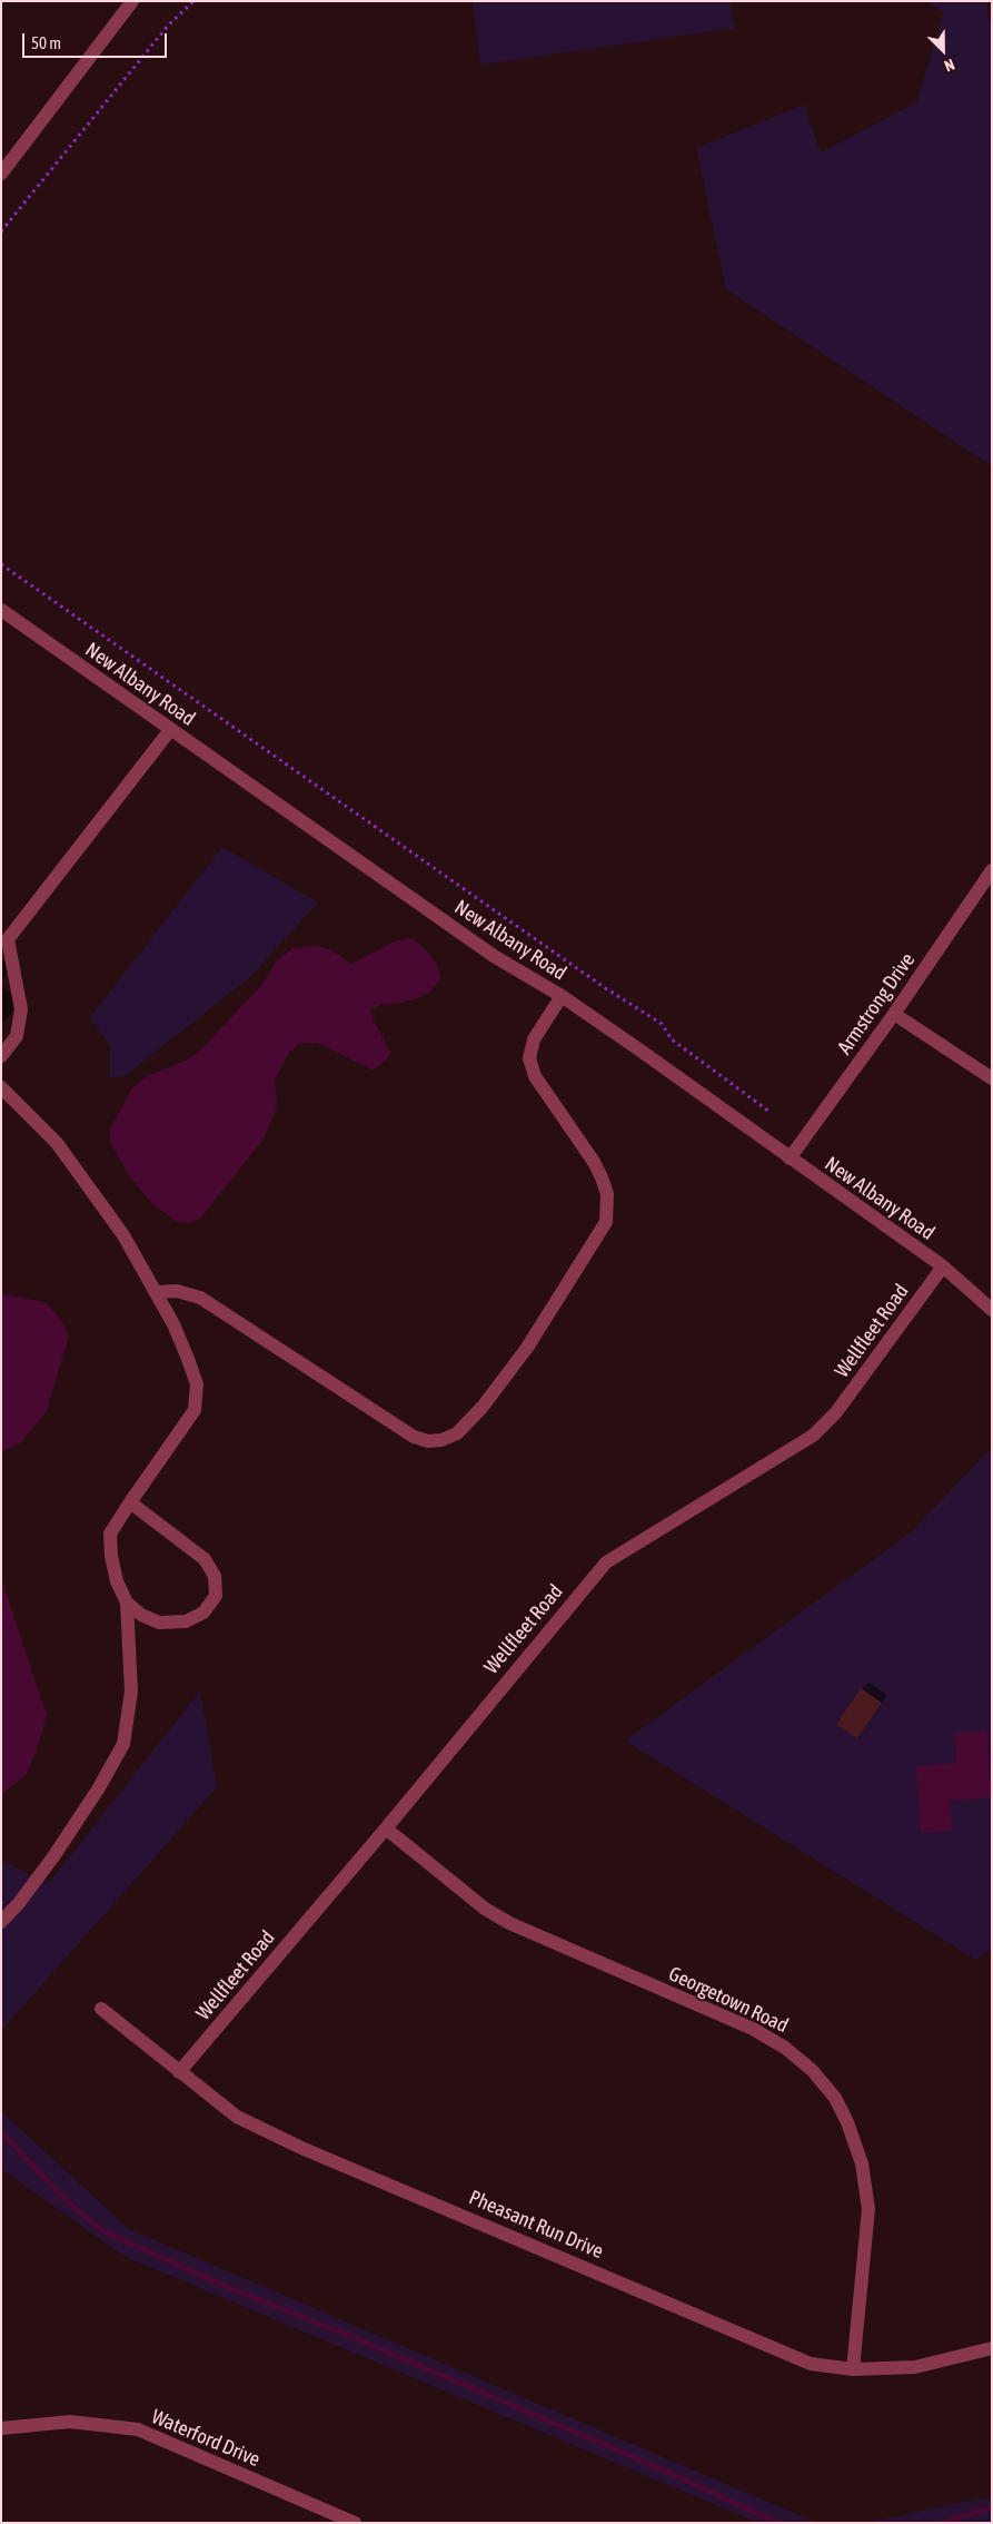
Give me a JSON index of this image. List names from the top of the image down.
{
  "streets": {
    "street": [
      "New Albany Road",
      "Armstrong Drive",
      "Wellfleet Road",
      "Georgetown Road",
      "Pheasant Run Drive",
      "Waterford Drive"
    ]
  },
  "crossings": [
    ["New Albany Road", "Armstrong Drive"],
    ["New Albany Road", "Wellfleet Road"],
    ["Wellfleet Road", "Georgetown Road"],
    ["Wellfleet Road", "Pheasant Run Drive"],
    ["Georgetown Road", "Pheasant Run Drive"]
  ],
  "scale_bar": "50 m",
  "north": "bottom right"
}
